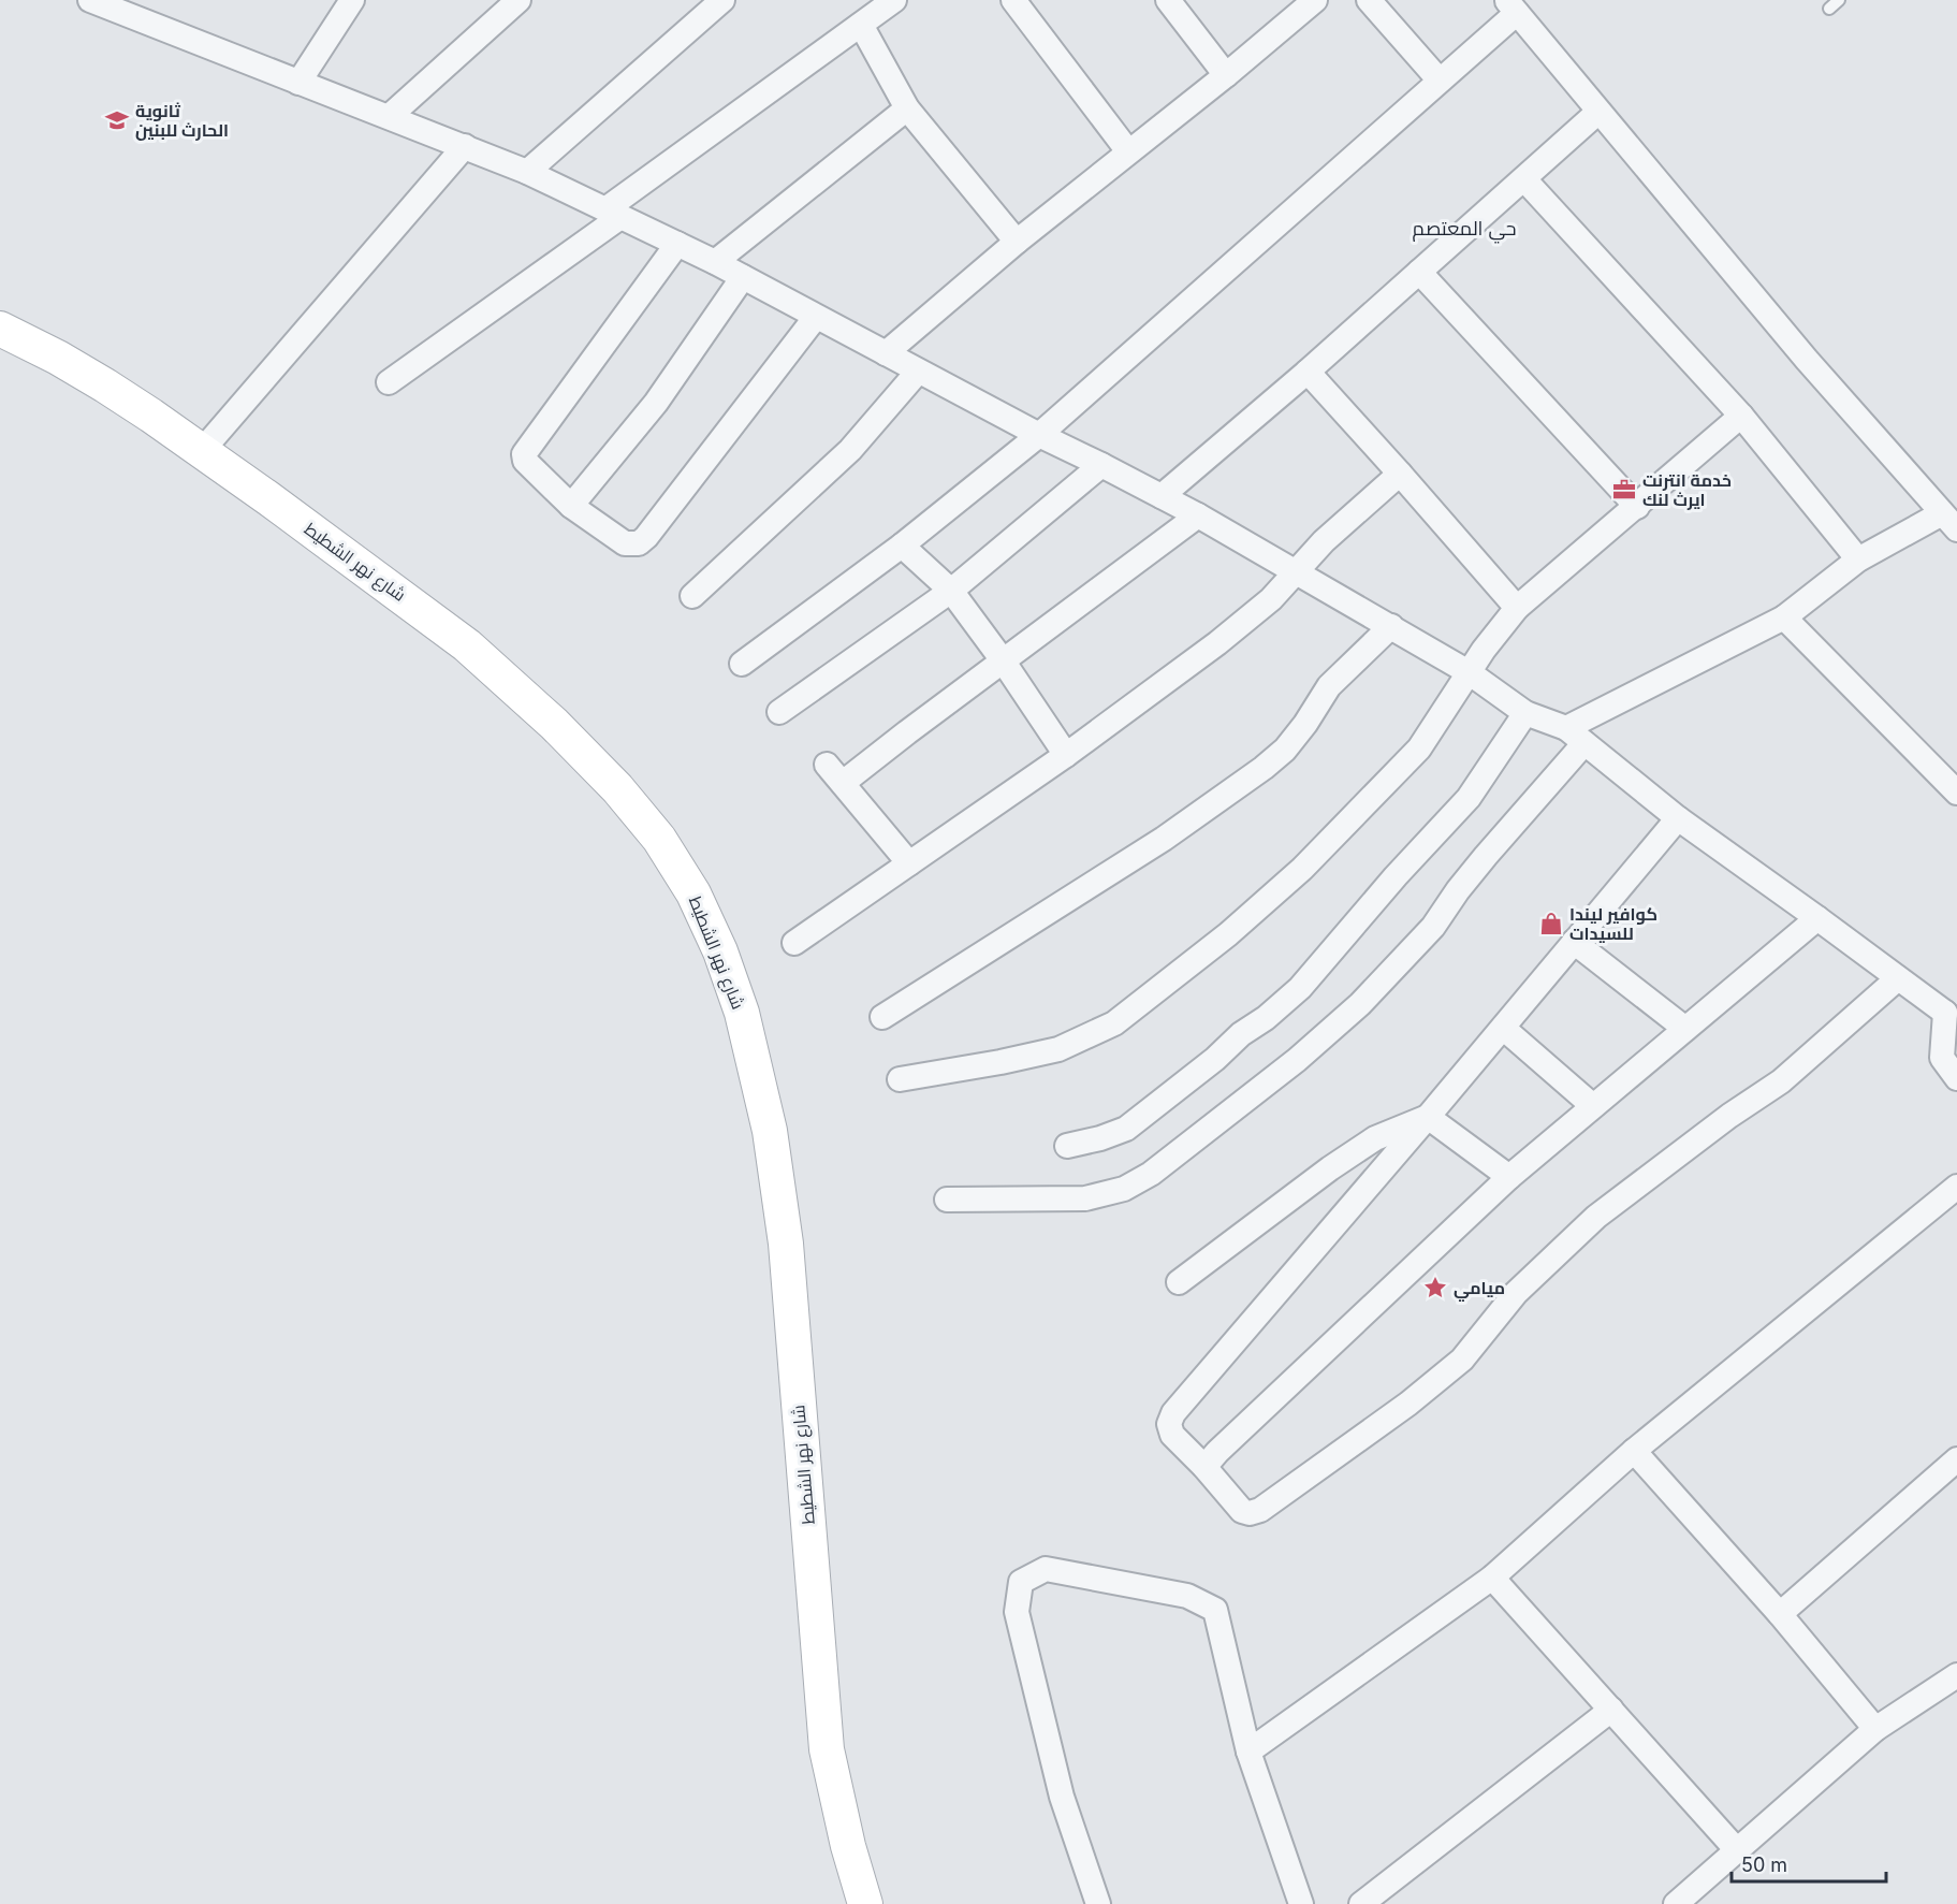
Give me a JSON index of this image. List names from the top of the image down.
{
  "streets": {
    "main road": ["شارع نهر الشطيط"]
  },
  "districts": ["حي المعتصم"],
  "places": {
    "school or university": ["ثانوية الحارث للبنين"],
    "office": ["خدمة انترنت ايرث لنك"],
    "shop": ["كوافير ليندا للسيدات"],
    "place": ["ميامي"]
  },
  "scale_bar": "50 m"
}
